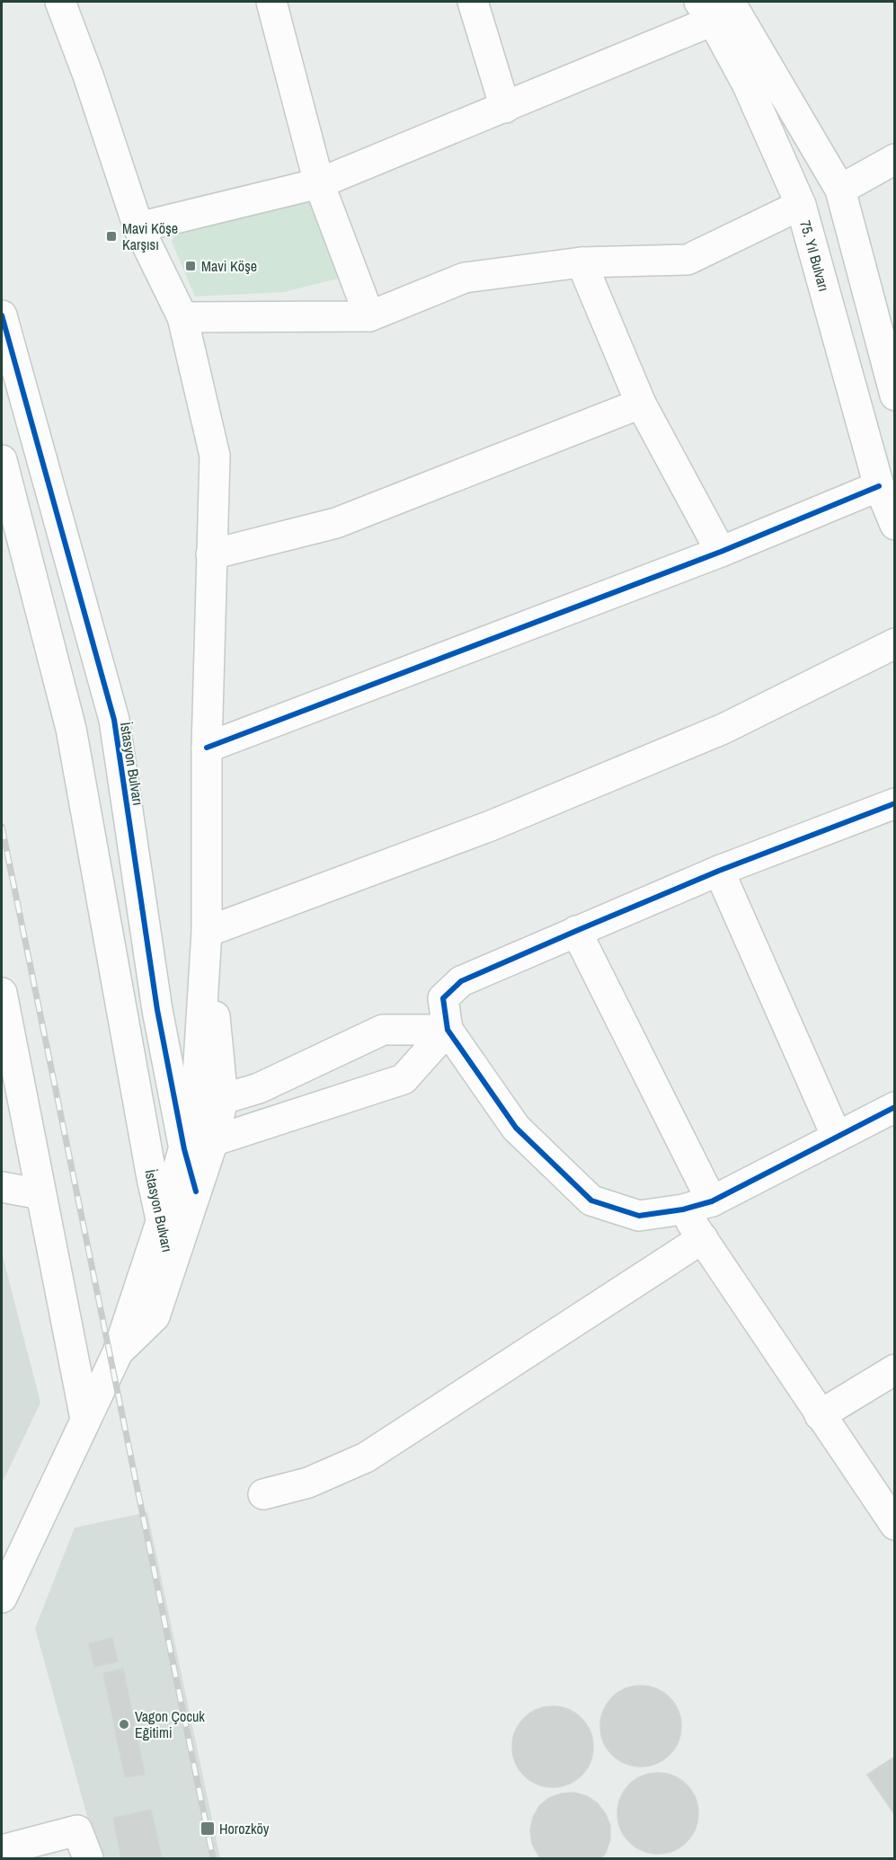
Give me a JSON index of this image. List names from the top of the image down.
{
  "streets": {
    "street": ["75. Yıl Bulvarı", "İstasyon Bulvarı"]
  },
  "places": {
    "transit": ["Mavi Köşe Karşısı", "Mavi Köşe", "Horozköy"],
    "other": ["Vagon Çocuk Eğitimi"]
  }
}
